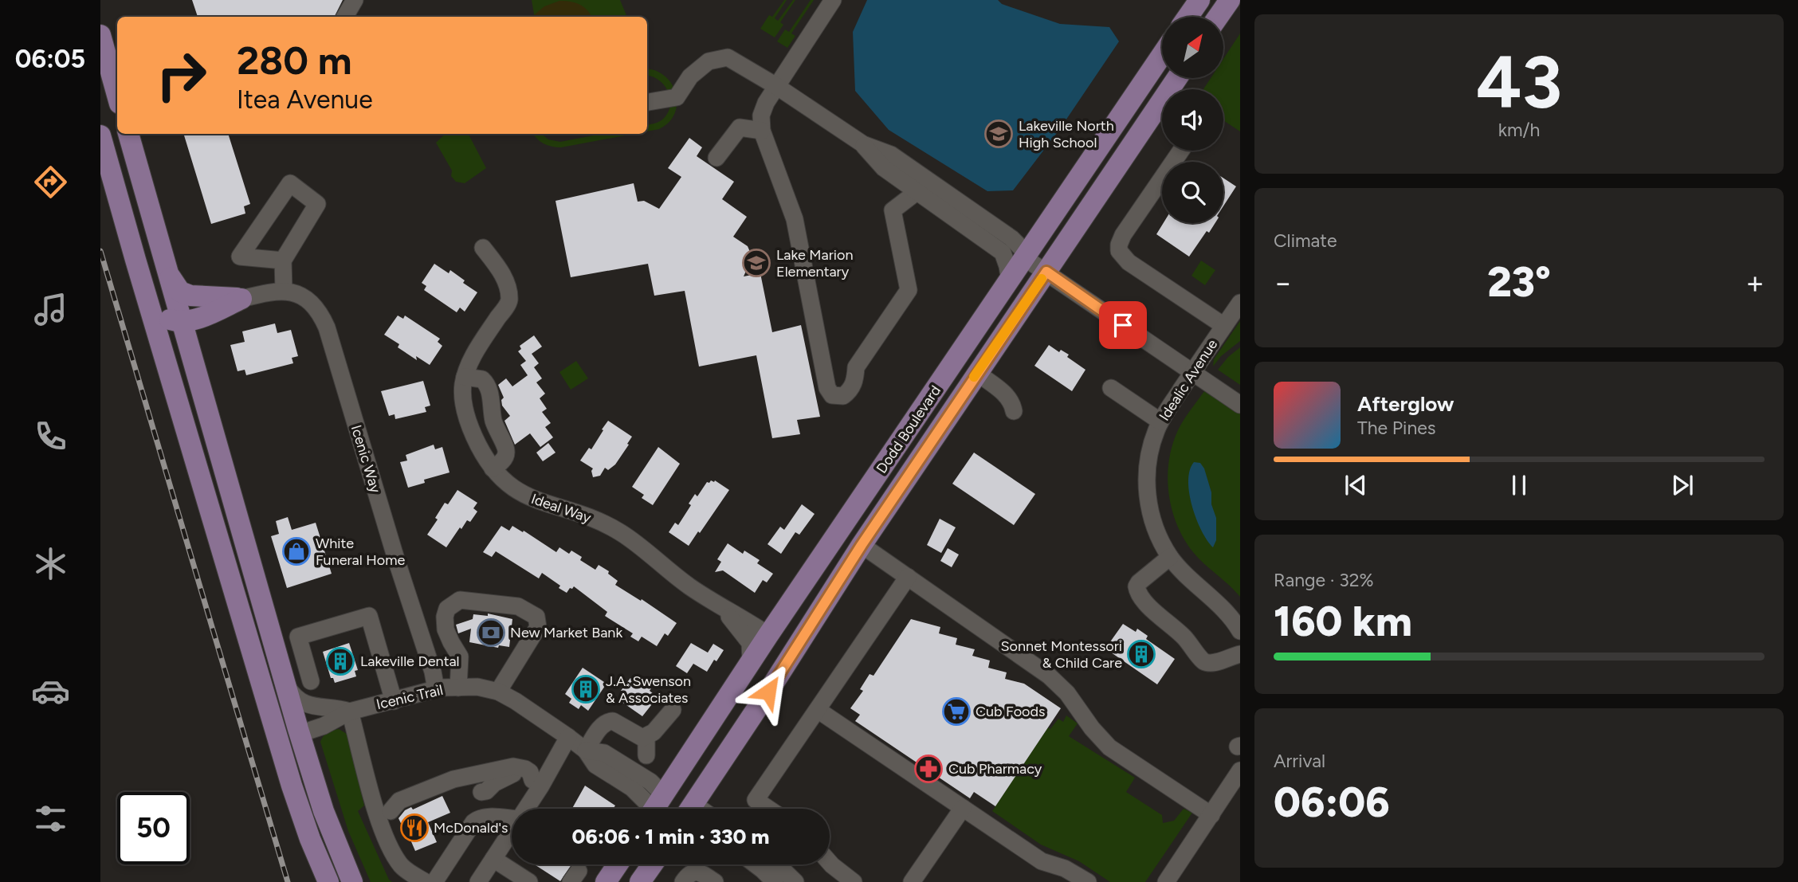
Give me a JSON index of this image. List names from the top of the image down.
{
  "streets": {
    "main road": ["Dodd Boulevard"],
    "street": [
      "Idealic Avenue",
      "Icenic Way",
      "Ideal Way",
      "Icenic Trail"
    ]
  },
  "crossings": [
    ["Dodd Boulevard", "Ideal Way"],
    ["Icenic Way", "Icenic Trail"]
  ],
  "places": {
    "school or university": ["Lakeville North High School", "Lake Marion Elementary"],
    "shop": ["White Funeral Home"],
    "bank": ["New Market Bank"],
    "building": ["Sonnet Montessori & Child Care", "Lakeville Dental", "J.A. Swenson & Associates"],
    "supermarket": ["Cub Foods"],
    "pharmacy": ["Cub Pharmacy"],
    "restaurant": ["McDonald's"]
  },
  "north": "top right",
  "page": {
    "tabs": "06:05",
    "tile": [
      ["43", "km/h"],
      "Climate",
      ["Range · 32%", "160 km"],
      ["Arrival", "06:06"]
    ],
    "turn": ["280 m", "Itea Avenue"],
    "heat": ["−", "23°", "+"],
    "song": ["Afterglow", "The Pines"],
    "limit": "50",
    "trip": "06:06 · 1 min · 330 m"
  }
}
